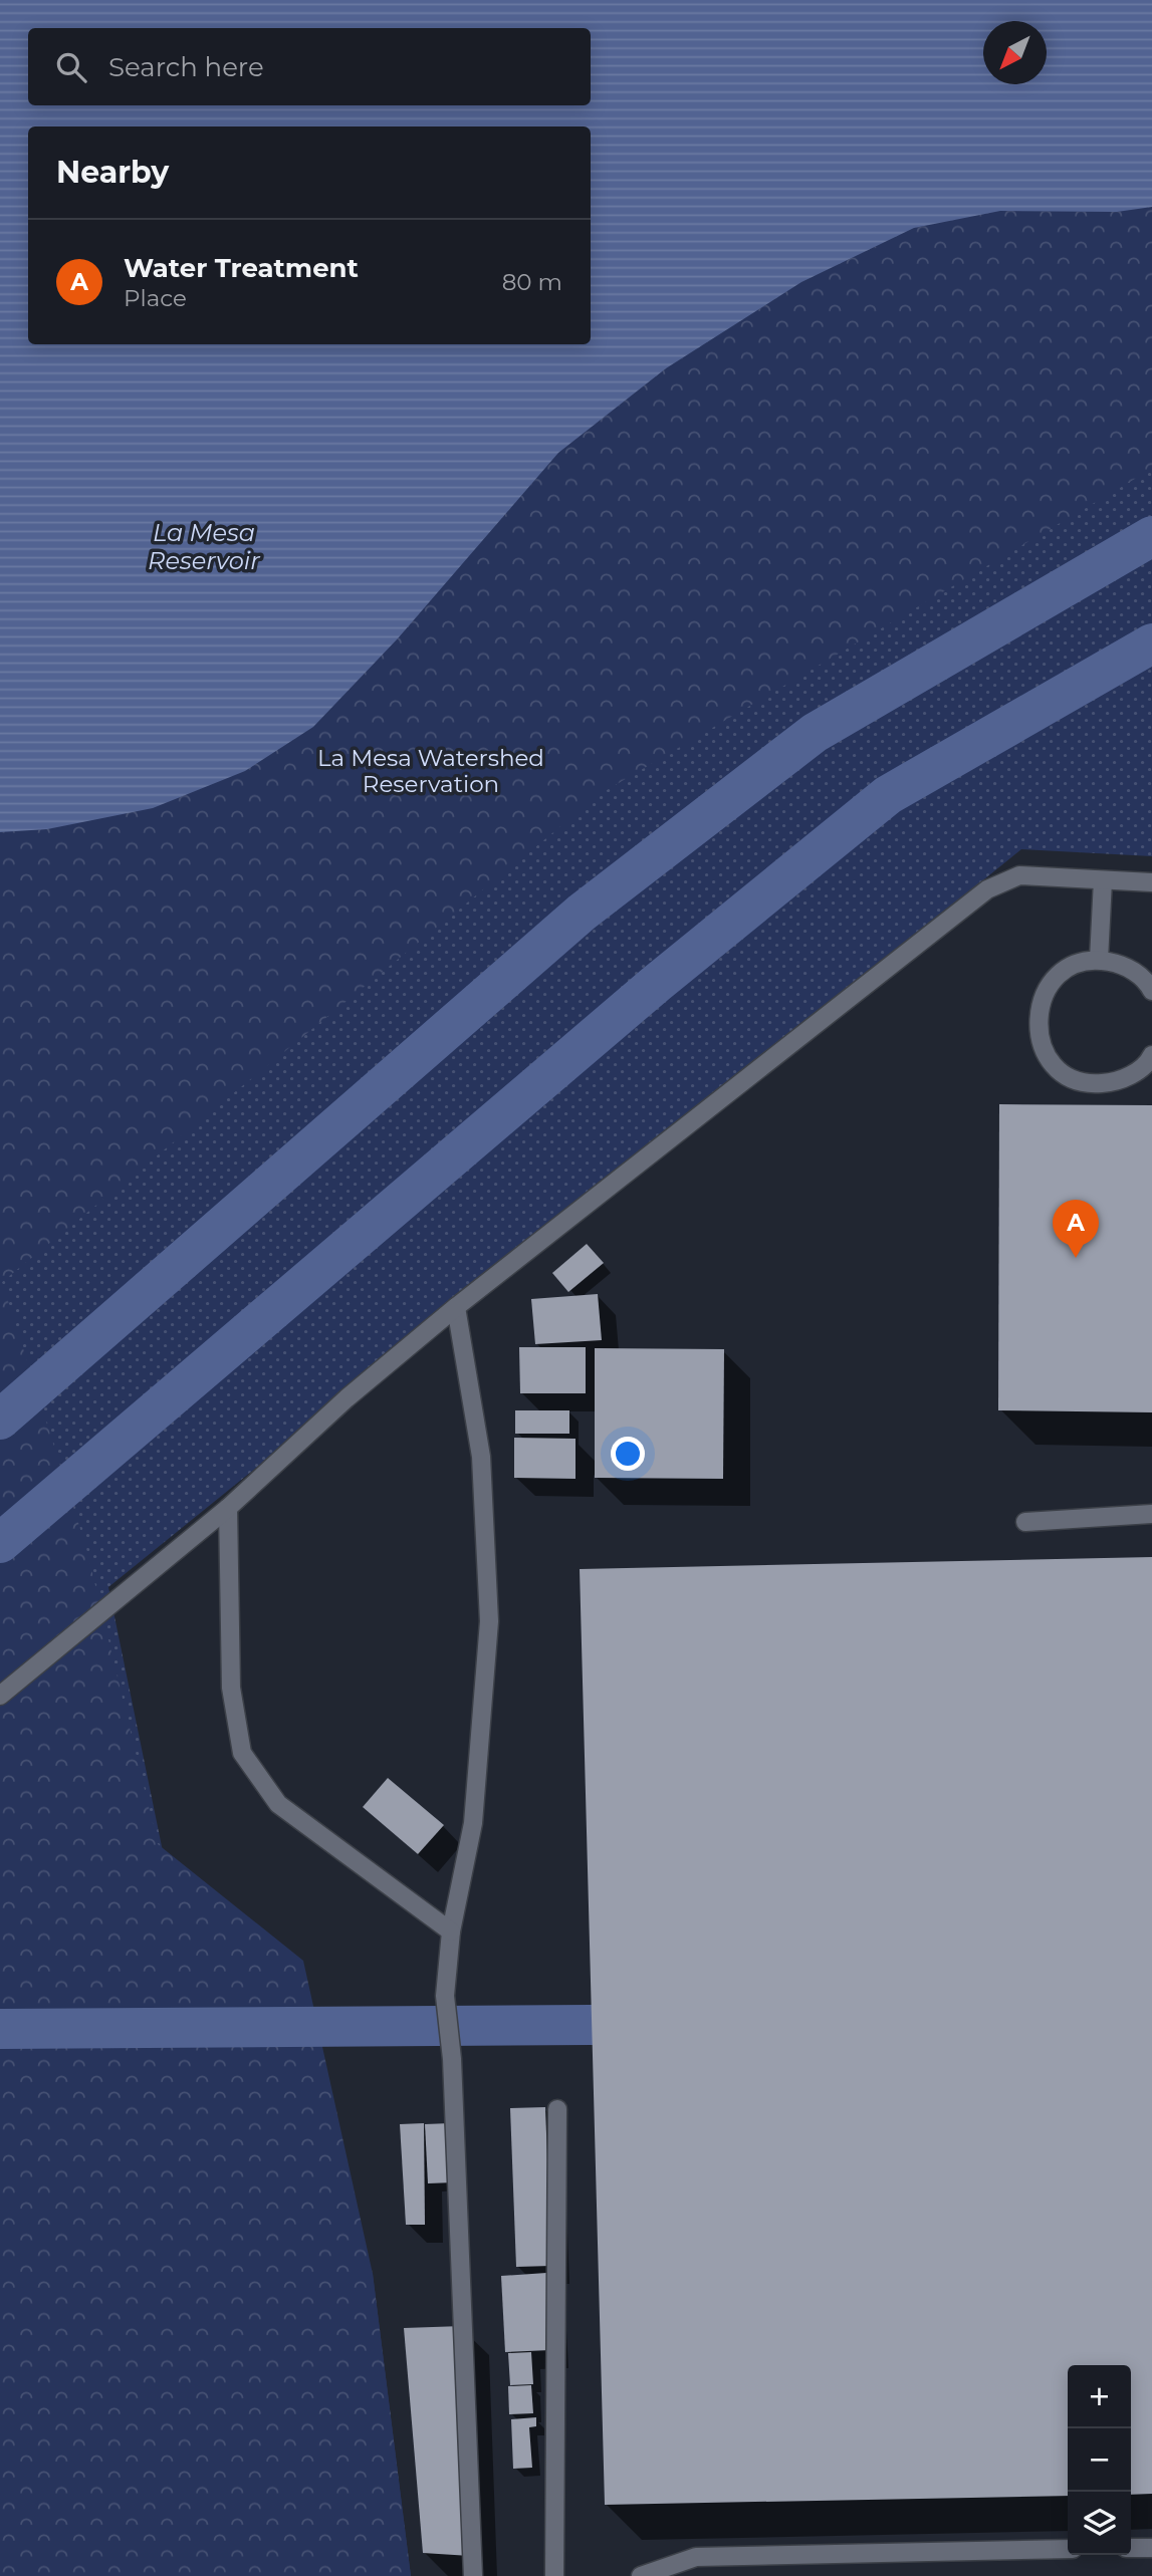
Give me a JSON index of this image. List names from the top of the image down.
{
  "water": ["La Mesa Reservoir"],
  "parks": ["La Mesa Watershed Reservation"],
  "north": "bottom left",
  "page": {
    "search": "Search here",
    "heading": "Nearby",
    "list": [
      {
        "mark": "A",
        "name": "Water Treatment",
        "note": "Place",
        "value": "80 m"
      }
    ],
    "pins": "A",
    "map_buttons": ["+", "−"]
  }
}
